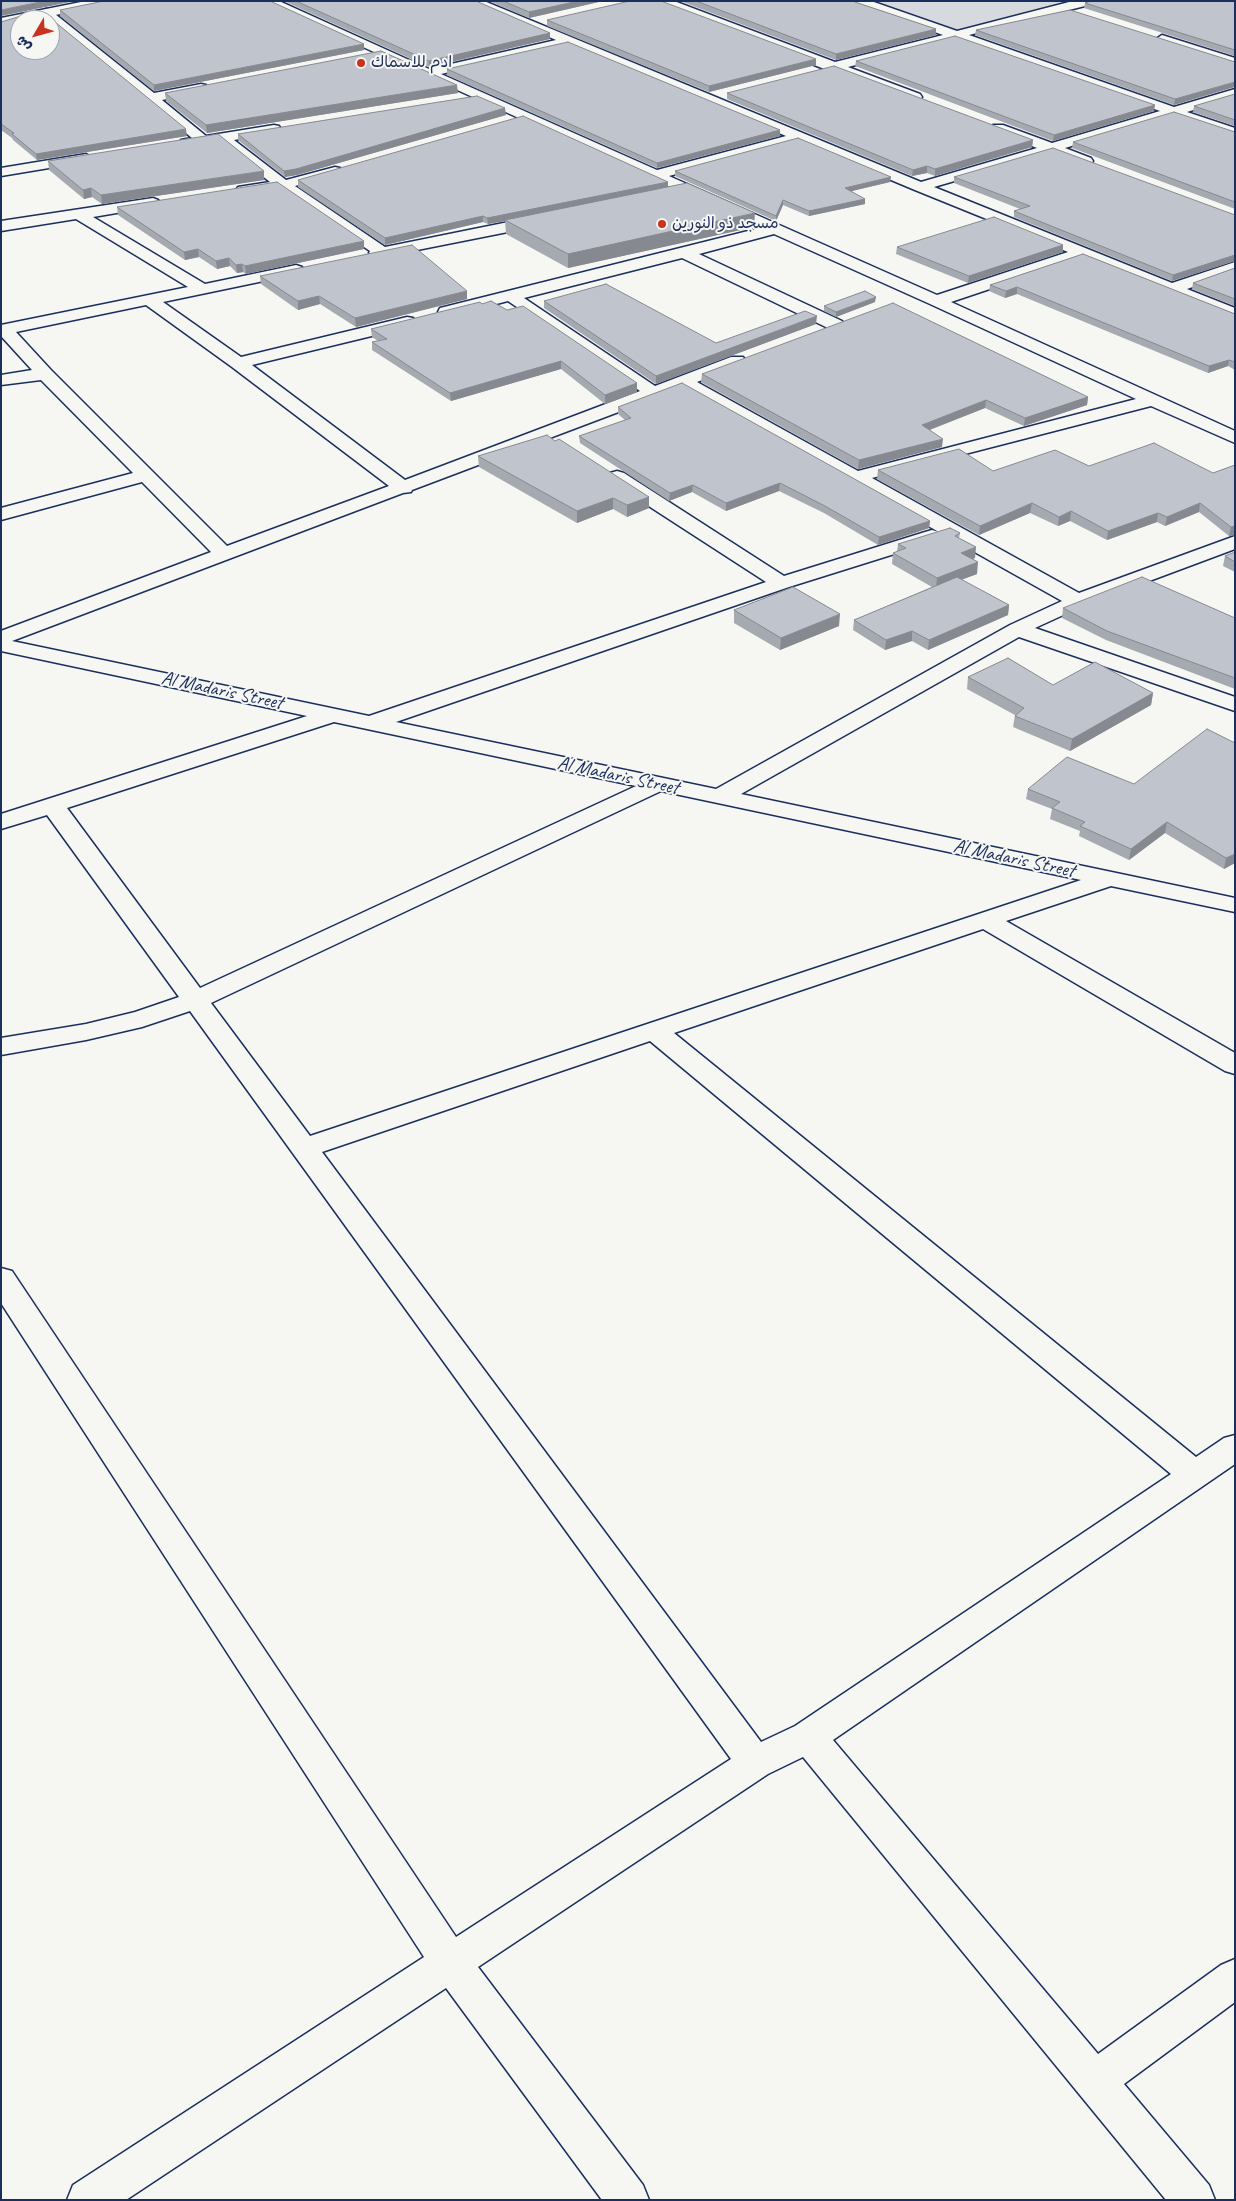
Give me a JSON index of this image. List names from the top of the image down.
{
  "streets": {
    "street": ["Al Madaris Street"]
  },
  "places": ["ادم للاسماك", "مسجد ذو النورين"],
  "north": "bottom left"
}
